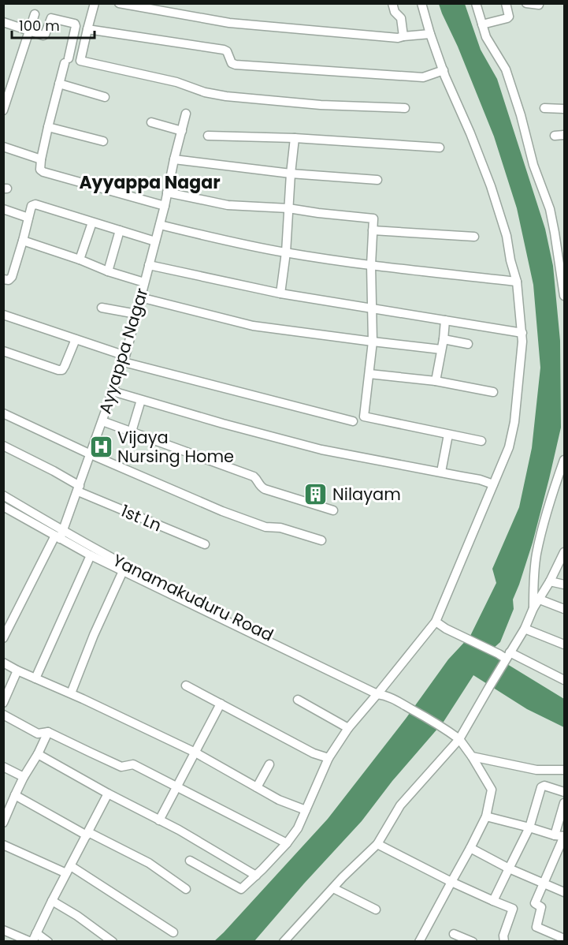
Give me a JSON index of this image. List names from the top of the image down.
{
  "streets": {
    "street": ["Ayyappa Nagar", "1st Ln", "Yanamakuduru Road"]
  },
  "crossings": [
    ["Ayyappa Nagar", "1st Ln"],
    ["Ayyappa Nagar", "Yanamakuduru Road"]
  ],
  "districts": ["Ayyappa Nagar"],
  "places": {
    "hospital": ["Vijaya Nursing Home"],
    "building": ["Nilayam"]
  },
  "scale_bar": "100 m"
}
